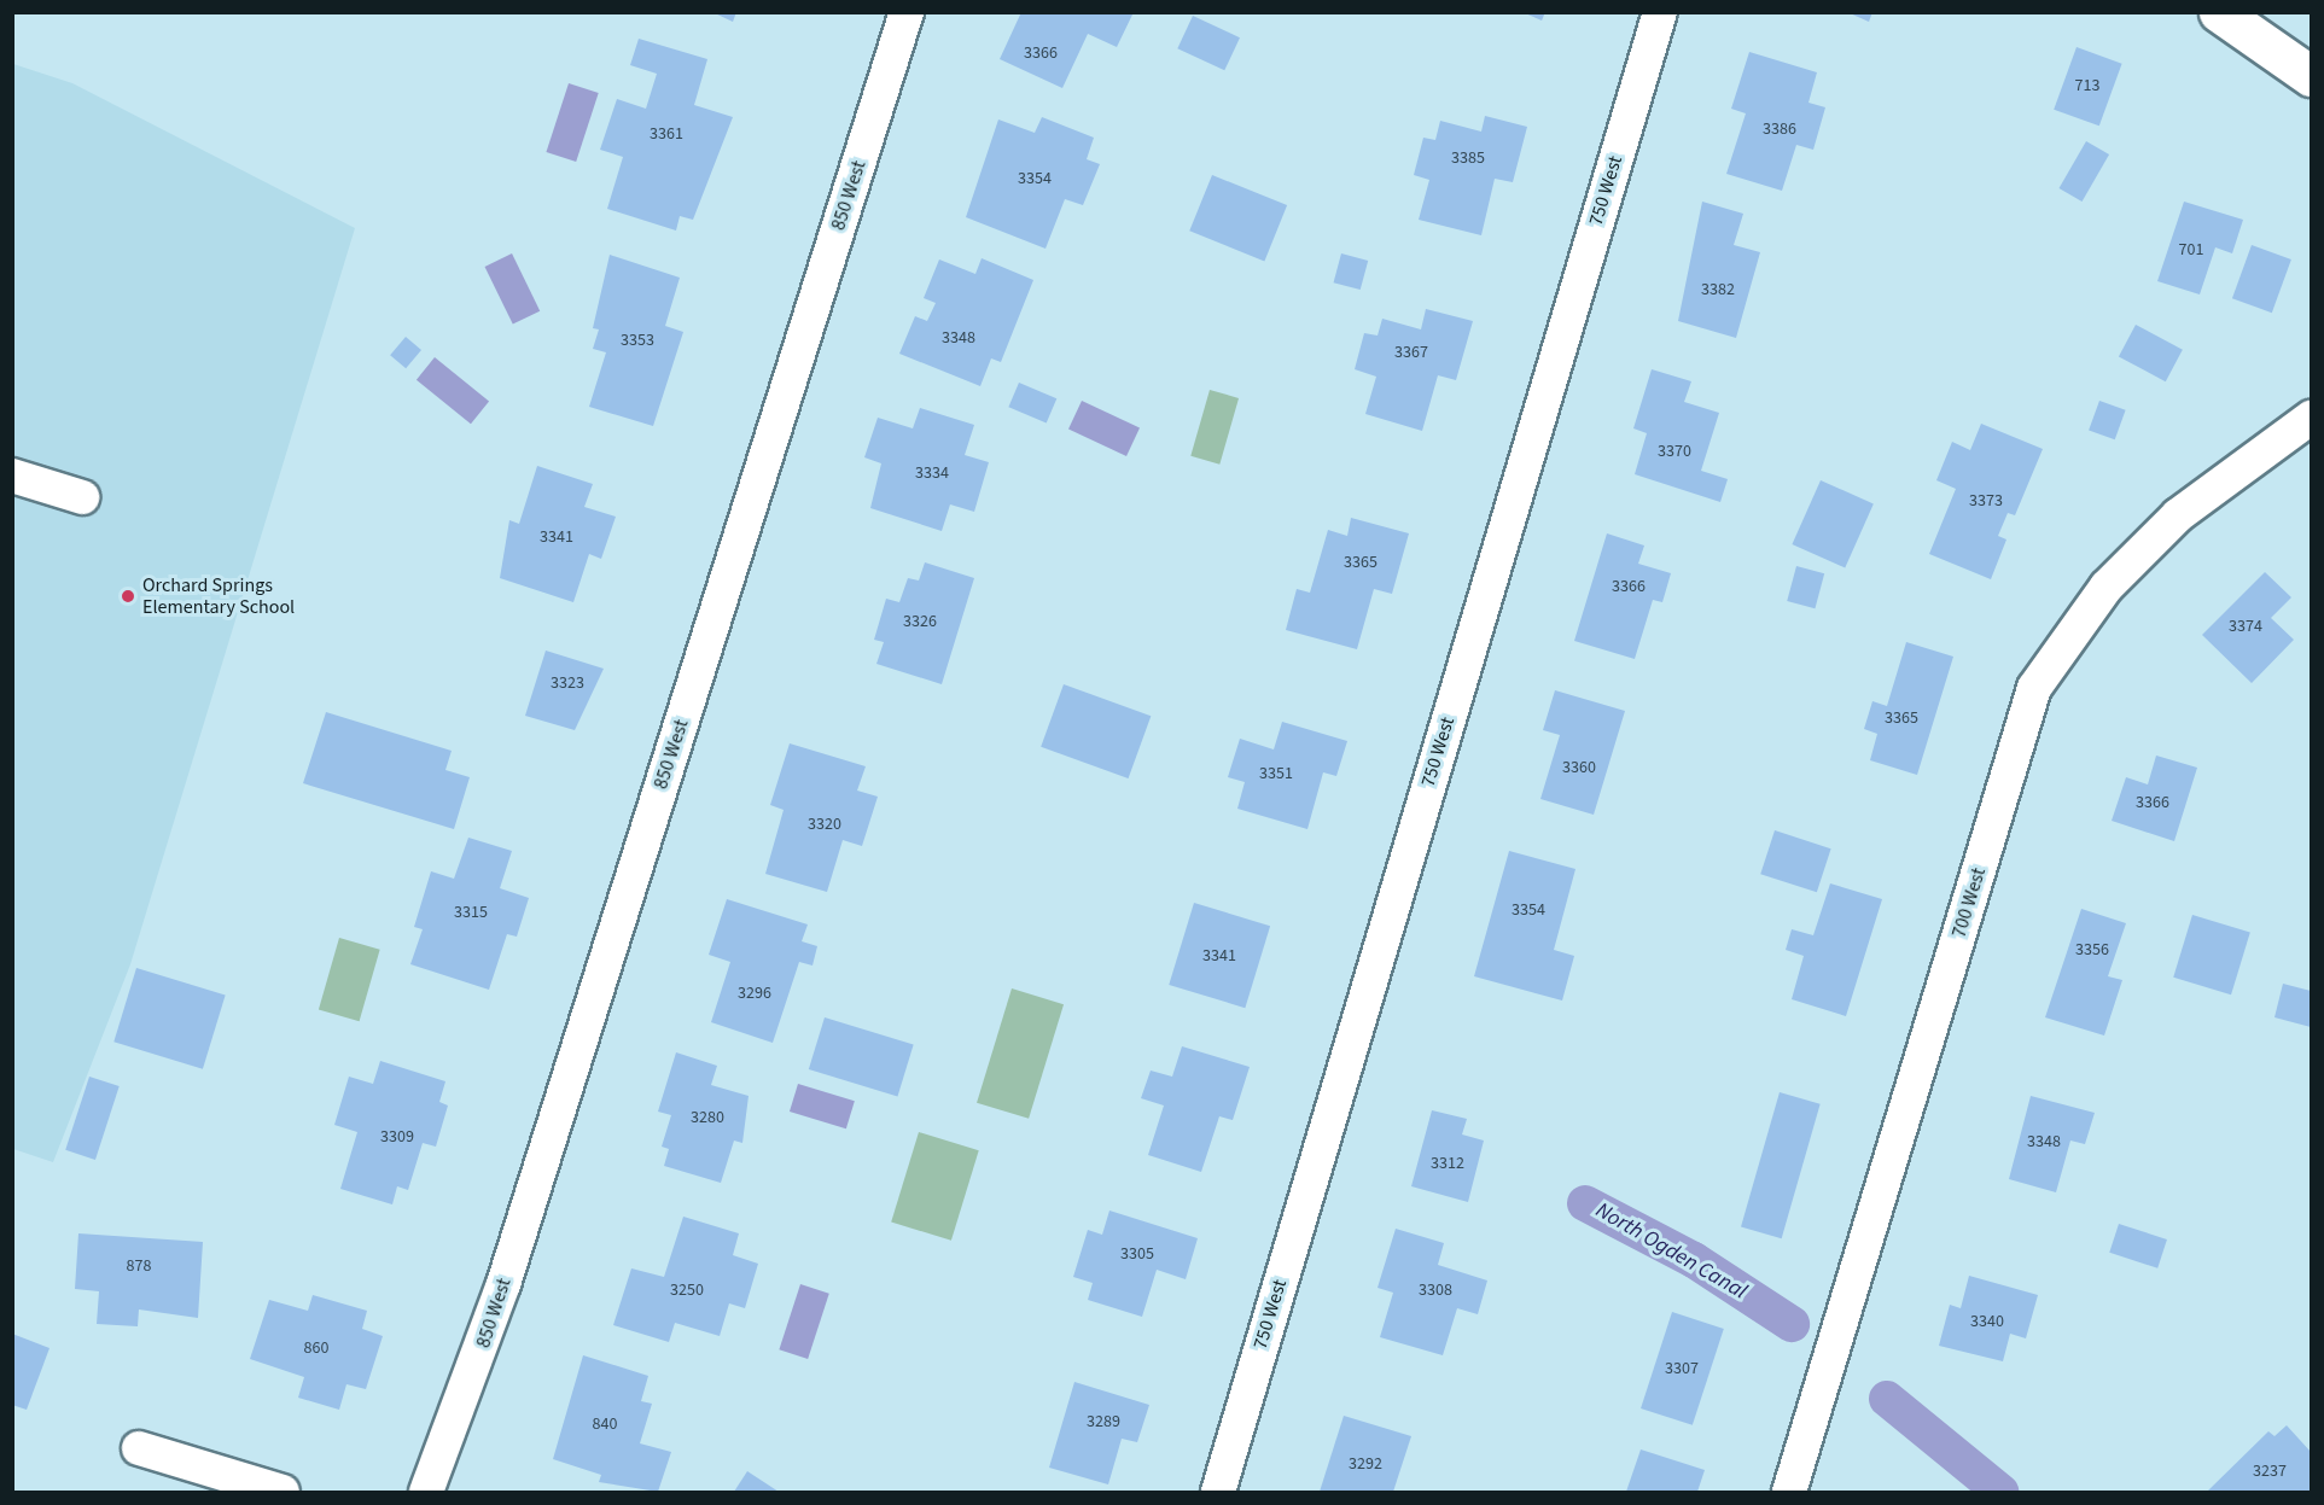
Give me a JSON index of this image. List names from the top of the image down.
{
  "streets": {
    "street": ["750 West", "850 West", "700 West"]
  },
  "water": ["North Ogden Canal"],
  "places": ["Orchard Springs Elementary School"],
  "house_numbers": [
    "3366",
    "713",
    "3386",
    "3361",
    "3385",
    "3354",
    "701",
    "3382",
    "3348",
    "3353",
    "3367",
    "3370",
    "3334",
    "3373",
    "3341",
    "3365",
    "3366",
    "3326",
    "3374",
    "3323",
    "3365",
    "3360",
    "3351",
    "3366",
    "3320",
    "3354",
    "3315",
    "3356",
    "3341",
    "3296",
    "3280",
    "3309",
    "3348",
    "3312",
    "3305",
    "878",
    "3250",
    "3308",
    "3340",
    "860",
    "3307",
    "3289",
    "840",
    "3292",
    "3237"
  ]
}
